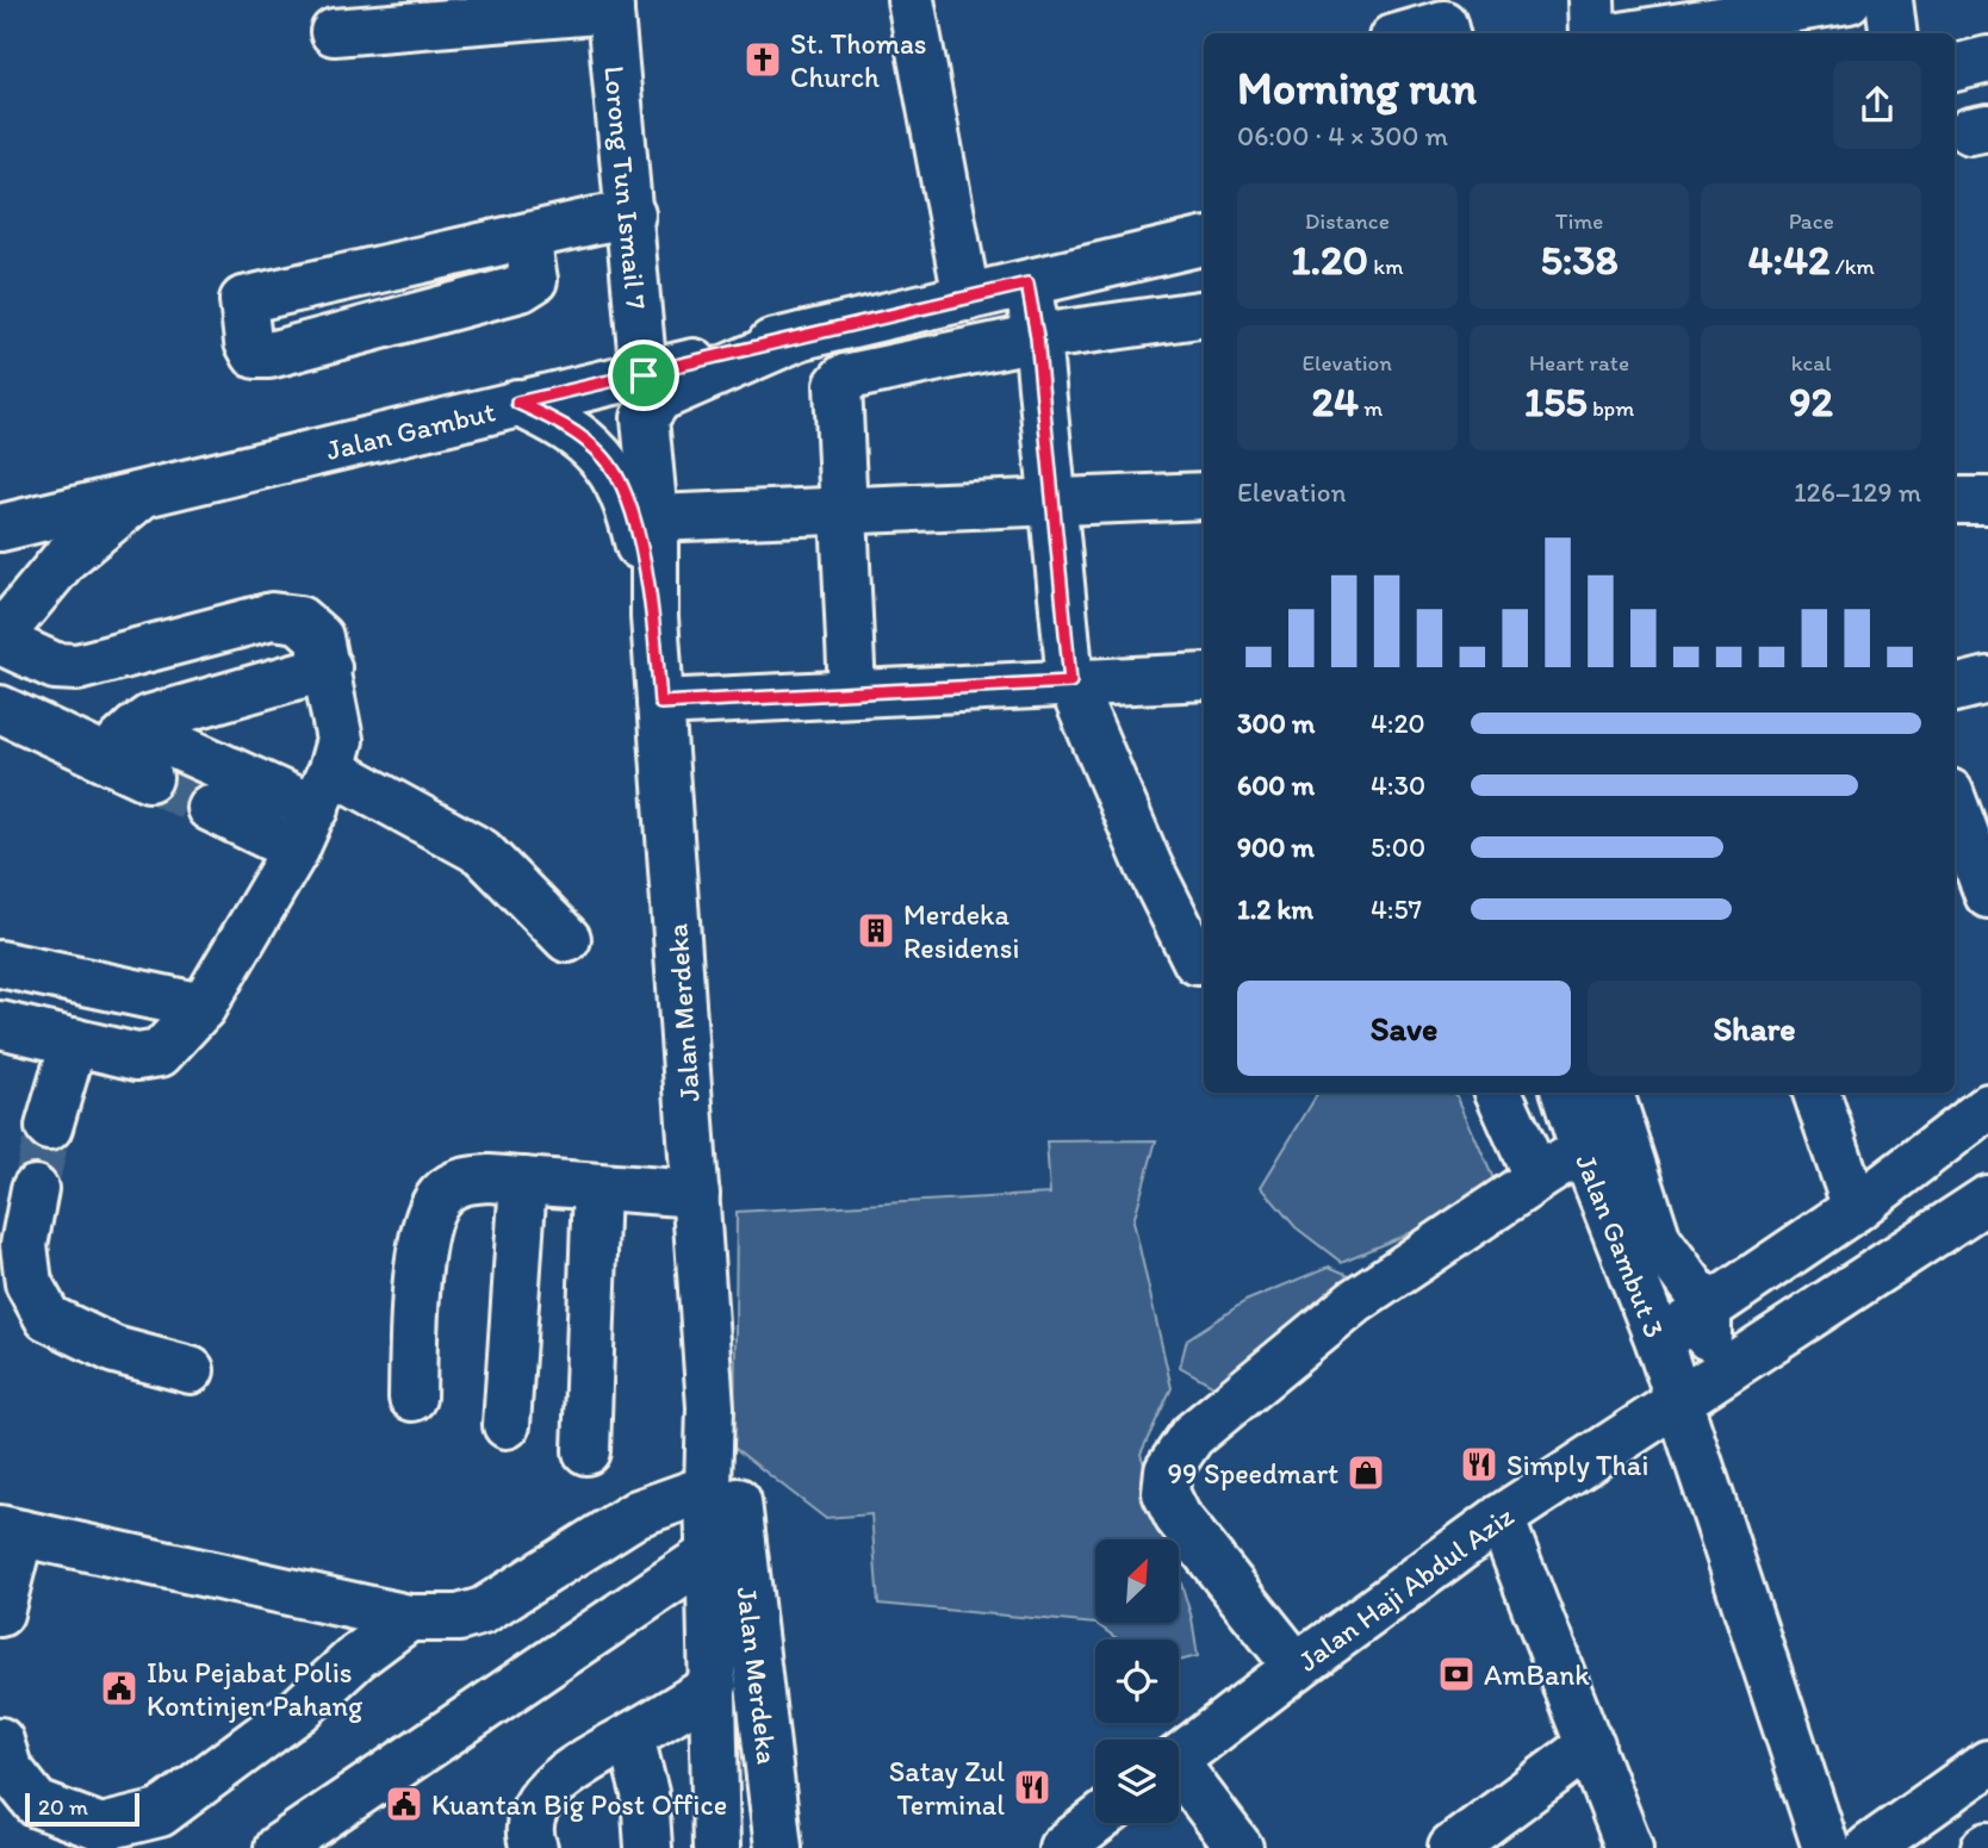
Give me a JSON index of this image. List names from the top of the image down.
{
  "streets": {
    "main road": [
      "Lorong Tun Ismail 7",
      "Jalan Gambut",
      "Jalan Merdeka",
      "Jalan Gambut 3",
      "Jalan Haji Abdul Aziz"
    ]
  },
  "crossings": [
    ["Lorong Tun Ismail 7", "Jalan Gambut"],
    ["Jalan Gambut", "Jalan Merdeka"],
    ["Jalan Gambut 3", "Jalan Haji Abdul Aziz"]
  ],
  "places": {
    "church": ["St. Thomas Church"],
    "building": ["Merdeka Residensi"],
    "restaurant": ["Simply Thai", "Satay Zul Terminal"],
    "shop": ["99 Speedmart"],
    "bank": ["AmBank"],
    "public building": ["Ibu Pejabat Polis Kontinjen Pahang", "Kuantan Big Post Office"]
  },
  "scale_bar": "20 m",
  "north": "top right",
  "page": {
    "heading": ["Morning run", "06:00 · 4 × 300 m"],
    "stats": [
      ["Distance", "1.20 km"],
      ["Time", "5:38"],
      ["Pace", "4:42 /km"],
      ["Elevation", "24 m"],
      ["Heart rate", "155 bpm"],
      ["kcal", "92"]
    ],
    "chart": ["Elevation", "126–129 m"],
    "list": [
      {
        "name": "300 m",
        "note": "4:20"
      },
      {
        "name": "600 m",
        "note": "4:30"
      },
      {
        "name": "900 m",
        "note": "5:00"
      },
      {
        "name": "1.2 km",
        "note": "4:57"
      }
    ],
    "buttons": ["Save", "Share"],
    "scale": "20 m"
  }
}
